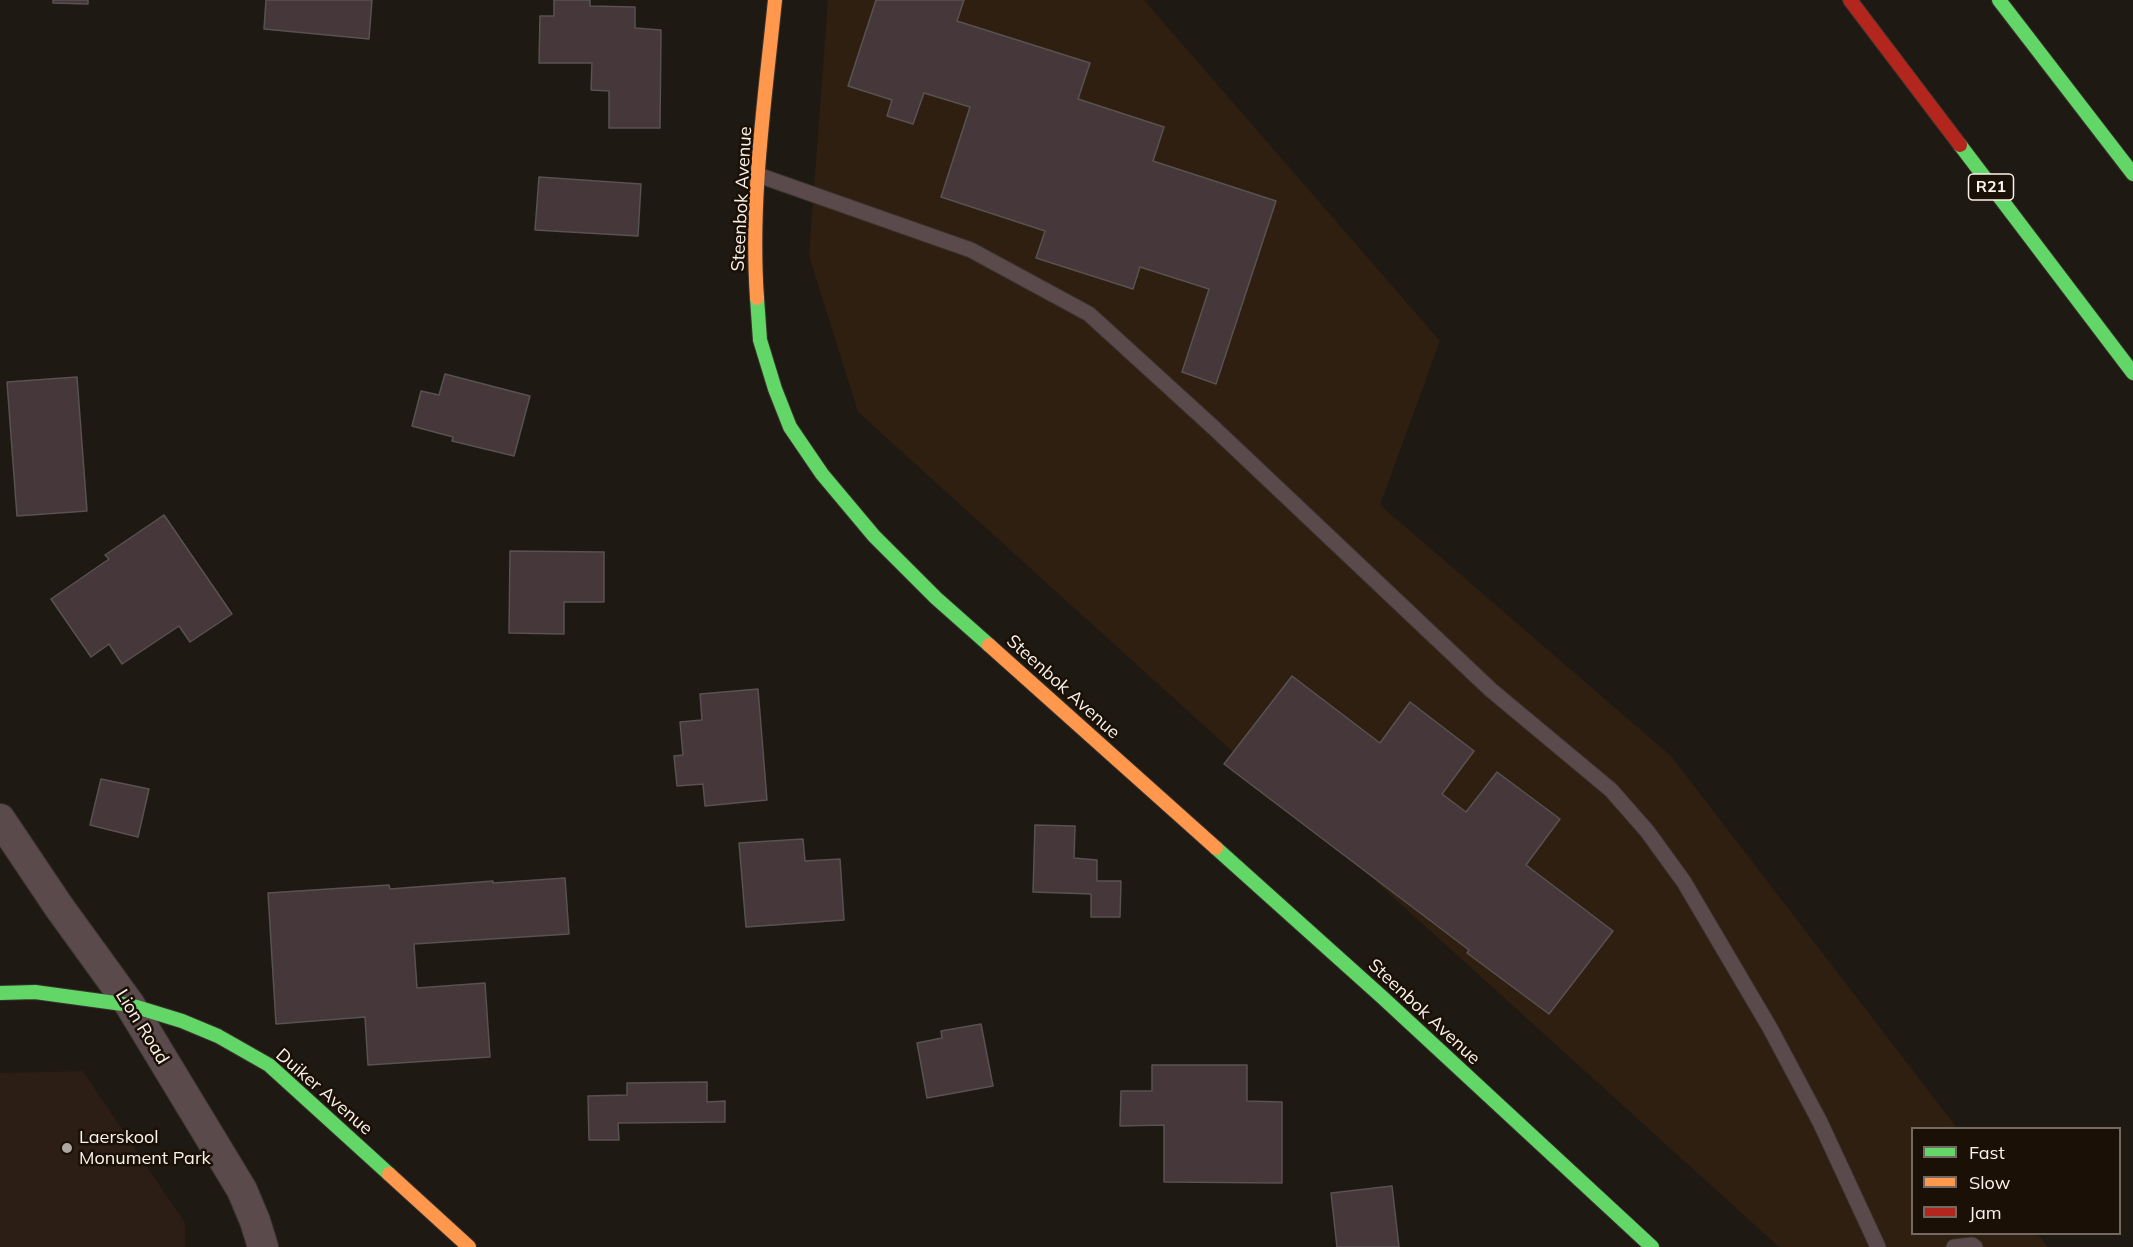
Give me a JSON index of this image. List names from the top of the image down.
{
  "streets": {
    "main road": ["R21", "Steenbok Avenue", "Duiker Avenue"],
    "street": ["Lion Road"]
  },
  "crossings": [
    ["Lion Road", "Duiker Avenue"]
  ],
  "places": ["Laerskool Monument Park"],
  "legend": ["Fast", "Slow", "Jam"]
}
